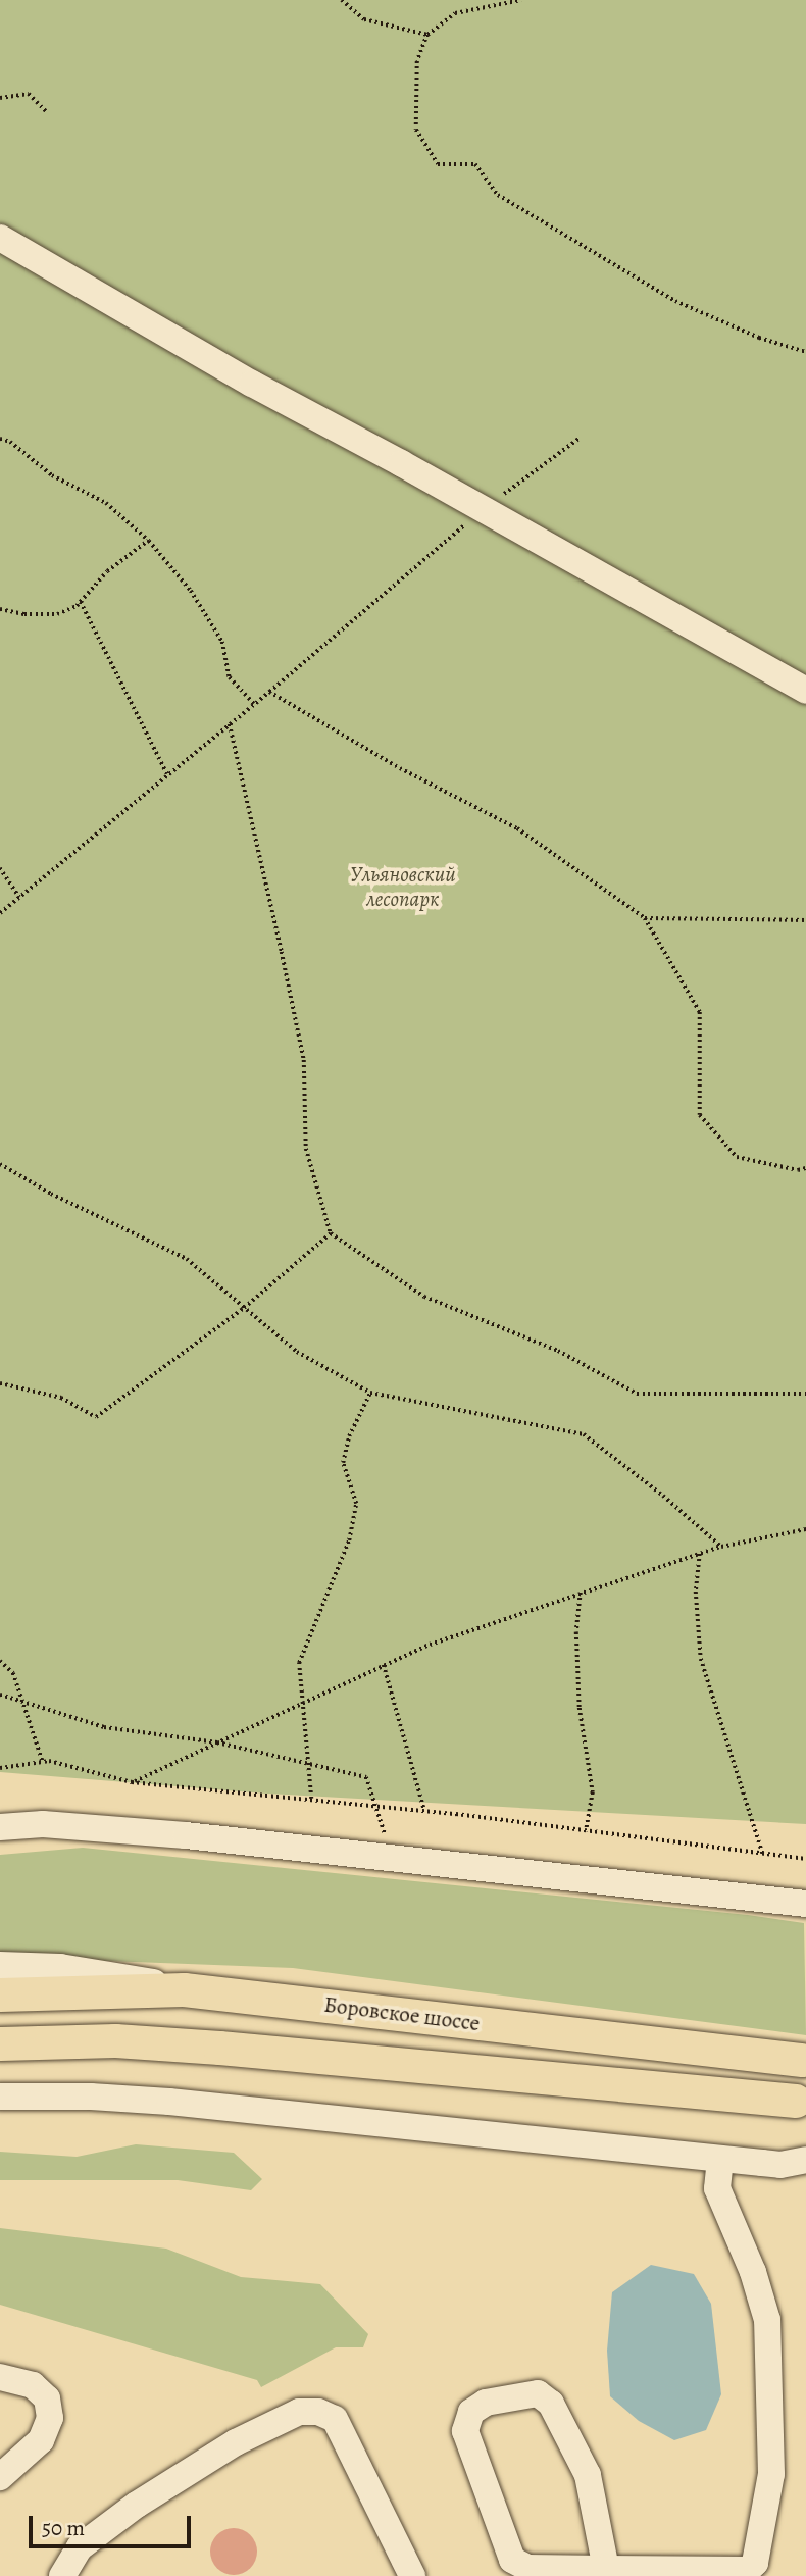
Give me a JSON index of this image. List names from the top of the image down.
{
  "streets": {
    "main road": ["Боровское шоссе"]
  },
  "parks": ["Ульяновский лесопарк"],
  "scale_bar": "50 m"
}
